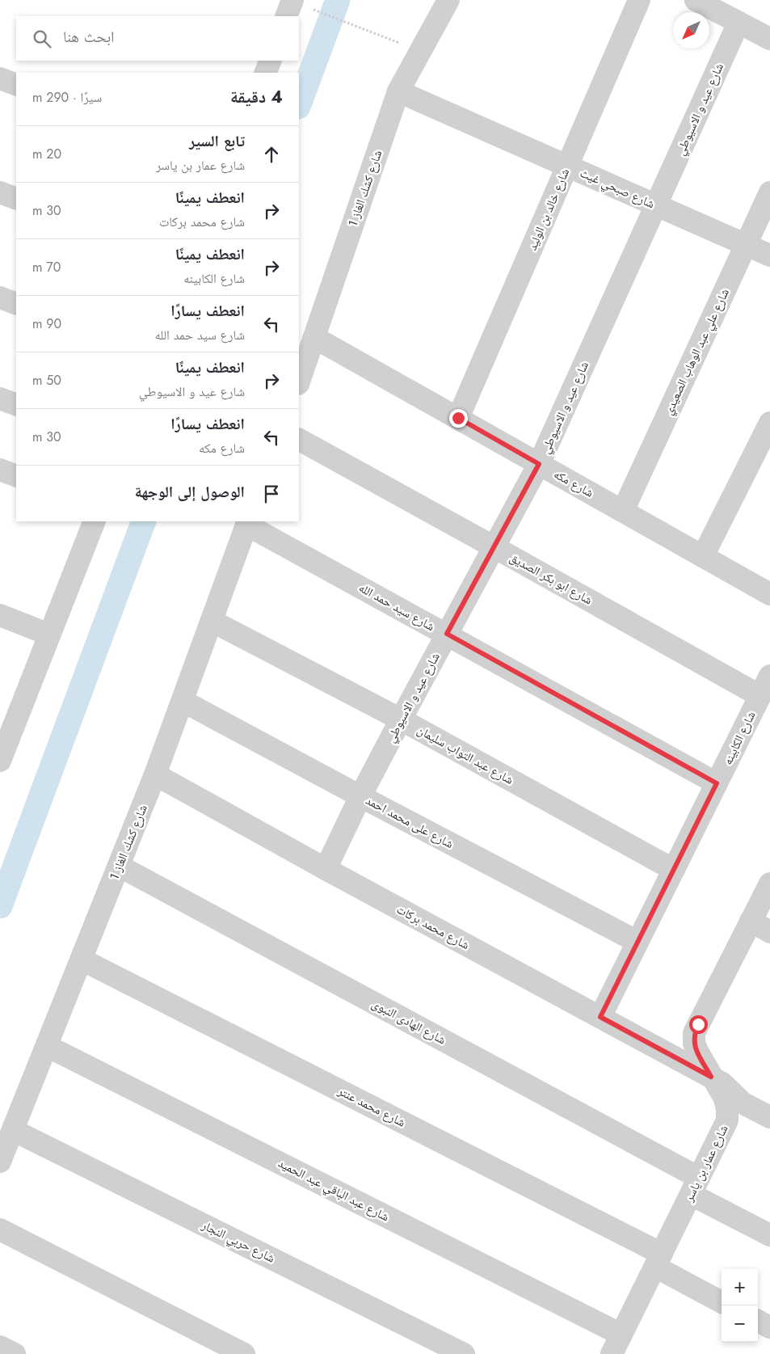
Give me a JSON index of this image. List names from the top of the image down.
{
  "streets": {
    "street": [
      "شارع عيد و الاسيوطي",
      "شارع كشك الغاز 1",
      "شارع صبحي غيث",
      "شارع خالد بن الوليد",
      "شارع علي عبد الوهاب الصعيدي",
      "شارع مكه",
      "شارع ابو بكر الصديق",
      "شارع سيد حمد الله",
      "شارع الكابينه",
      "شارع عبد التواب سليمان",
      "شارع على محمد احمد",
      "شارع محمد بركات",
      "شارع الهادى النبوى",
      "شارع محمد عنتر",
      "شارع عمار بن ياسر",
      "شارع عبد الباقي عبد الحميد",
      "شارع حربي النجار"
    ]
  },
  "crossings": [
    ["شارع عيد و الاسيوطي", "شارع صبحي غيث"],
    ["شارع عيد و الاسيوطي", "شارع مكه"],
    ["شارع عيد و الاسيوطي", "شارع ابو بكر الصديق"],
    ["شارع عيد و الاسيوطي", "شارع سيد حمد الله"],
    ["شارع عيد و الاسيوطي", "شارع عبد التواب سليمان"],
    ["شارع عيد و الاسيوطي", "شارع على محمد احمد"],
    ["شارع عيد و الاسيوطي", "شارع محمد بركات"],
    ["شارع كشك الغاز 1", "شارع صبحي غيث"],
    ["شارع كشك الغاز 1", "شارع مكه"],
    ["شارع كشك الغاز 1", "شارع سيد حمد الله"],
    ["شارع كشك الغاز 1", "شارع عبد التواب سليمان"],
    ["شارع كشك الغاز 1", "شارع على محمد احمد"],
    ["شارع كشك الغاز 1", "شارع محمد بركات"],
    ["شارع كشك الغاز 1", "شارع الهادى النبوى"],
    ["شارع كشك الغاز 1", "شارع محمد عنتر"],
    ["شارع كشك الغاز 1", "شارع عبد الباقي عبد الحميد"],
    ["شارع كشك الغاز 1", "شارع حربي النجار"],
    ["شارع صبحي غيث", "شارع خالد بن الوليد"],
    ["شارع صبحي غيث", "شارع علي عبد الوهاب الصعيدي"],
    ["شارع خالد بن الوليد", "شارع مكه"],
    ["شارع علي عبد الوهاب الصعيدي", "شارع مكه"],
    ["شارع ابو بكر الصديق", "شارع الكابينه"],
    ["شارع سيد حمد الله", "شارع الكابينه"],
    ["شارع الكابينه", "شارع عبد التواب سليمان"],
    ["شارع الكابينه", "شارع على محمد احمد"],
    ["شارع الكابينه", "شارع محمد بركات"],
    ["شارع محمد بركات", "شارع عمار بن ياسر"],
    ["شارع الهادى النبوى", "شارع عمار بن ياسر"],
    ["شارع محمد عنتر", "شارع عمار بن ياسر"],
    ["شارع عمار بن ياسر", "شارع عبد الباقي عبد الحميد"]
  ],
  "north": "bottom left",
  "page": {
    "search": "ابحث هنا",
    "heading": ["4 دقيقة", "سيرًا · 290 m"],
    "list": [
      ["تابع السير", "شارع عمار بن ياسر", "20 m"],
      ["انعطف يمينًا", "شارع محمد بركات", "30 m"],
      ["انعطف يمينًا", "شارع الكابينه", "70 m"],
      ["انعطف يسارًا", "شارع سيد حمد الله", "90 m"],
      ["انعطف يمينًا", "شارع عيد و الاسيوطي", "50 m"],
      ["انعطف يسارًا", "شارع مكه", "30 m"],
      "الوصول إلى الوجهة"
    ],
    "map_buttons": ["+", "−"]
  }
}
